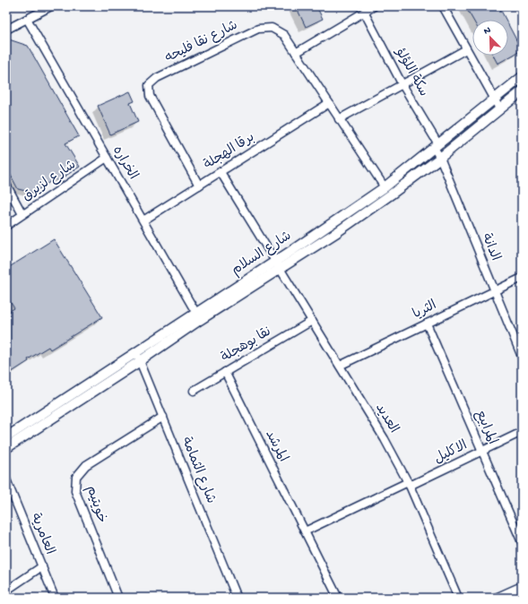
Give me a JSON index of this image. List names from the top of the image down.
{
  "streets": {
    "street": [
      "شارع نقا فليحه",
      "سكة اللؤلؤ",
      "برقا الهجلة",
      "الخراره",
      "شارع لزيرق",
      "الدانة",
      "شارع السلام",
      "الثريا",
      "نقا بوهجلة",
      "العديد",
      "المرابيع",
      "المرشد",
      "الاكليل",
      "شارع الثمامة",
      "خويتيم",
      "العامرية"
    ]
  },
  "crossings": [
    ["شارع نقا فليحه", "برقا الهجلة"],
    ["شارع نقا فليحه", "شارع السلام"],
    ["سكة اللؤلؤ", "الدانة"],
    ["سكة اللؤلؤ", "شارع السلام"],
    ["برقا الهجلة", "الخراره"],
    ["برقا الهجلة", "العديد"],
    ["الخراره", "شارع لزيرق"],
    ["الخراره", "شارع السلام"],
    ["الدانة", "شارع السلام"],
    ["الدانة", "الثريا"],
    ["شارع السلام", "العديد"],
    ["شارع السلام", "شارع الثمامة"],
    ["الثريا", "العديد"],
    ["الثريا", "المرابيع"],
    ["نقا بوهجلة", "العديد"],
    ["نقا بوهجلة", "المرشد"],
    ["العديد", "الاكليل"],
    ["المرابيع", "الاكليل"],
    ["شارع الثمامة", "خويتيم"]
  ],
  "north": "top left"
}
